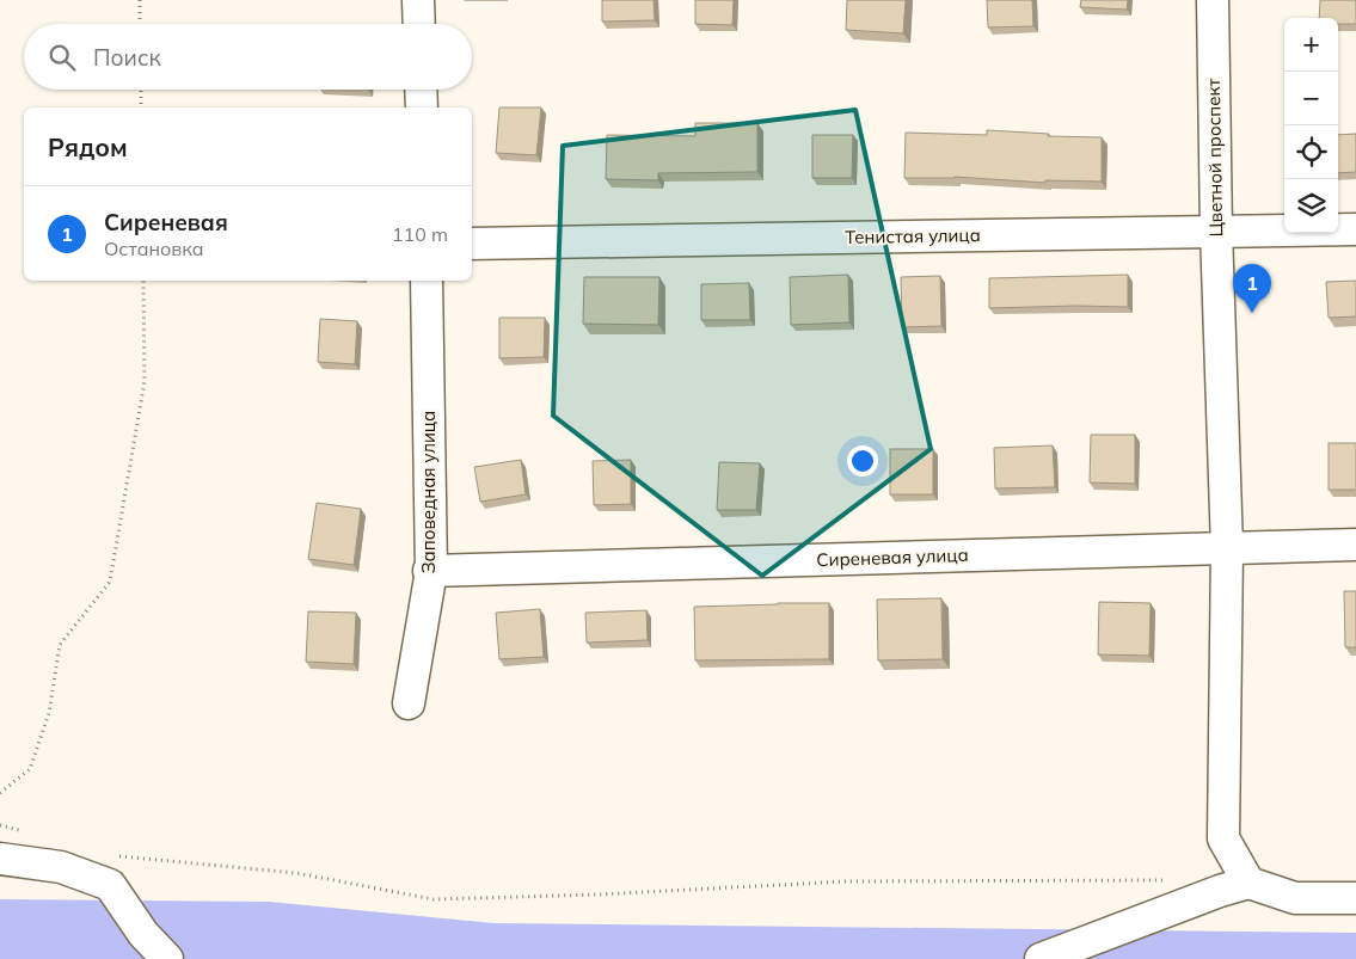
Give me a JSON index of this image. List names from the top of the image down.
{
  "streets": {
    "street": [
      "Цветной проспект",
      "Тенистая улица",
      "Заповедная улица",
      "Сиреневая улица"
    ]
  },
  "crossings": [
    ["Цветной проспект", "Тенистая улица"],
    ["Цветной проспект", "Сиреневая улица"],
    ["Заповедная улица", "Сиреневая улица"]
  ],
  "page": {
    "map_buttons": ["+", "−"],
    "search": "Поиск",
    "heading": "Рядом",
    "list": [
      {
        "mark": "1",
        "name": "Сиреневая",
        "note": "Остановка",
        "value": "110 m"
      }
    ],
    "pins": "1"
  }
}
